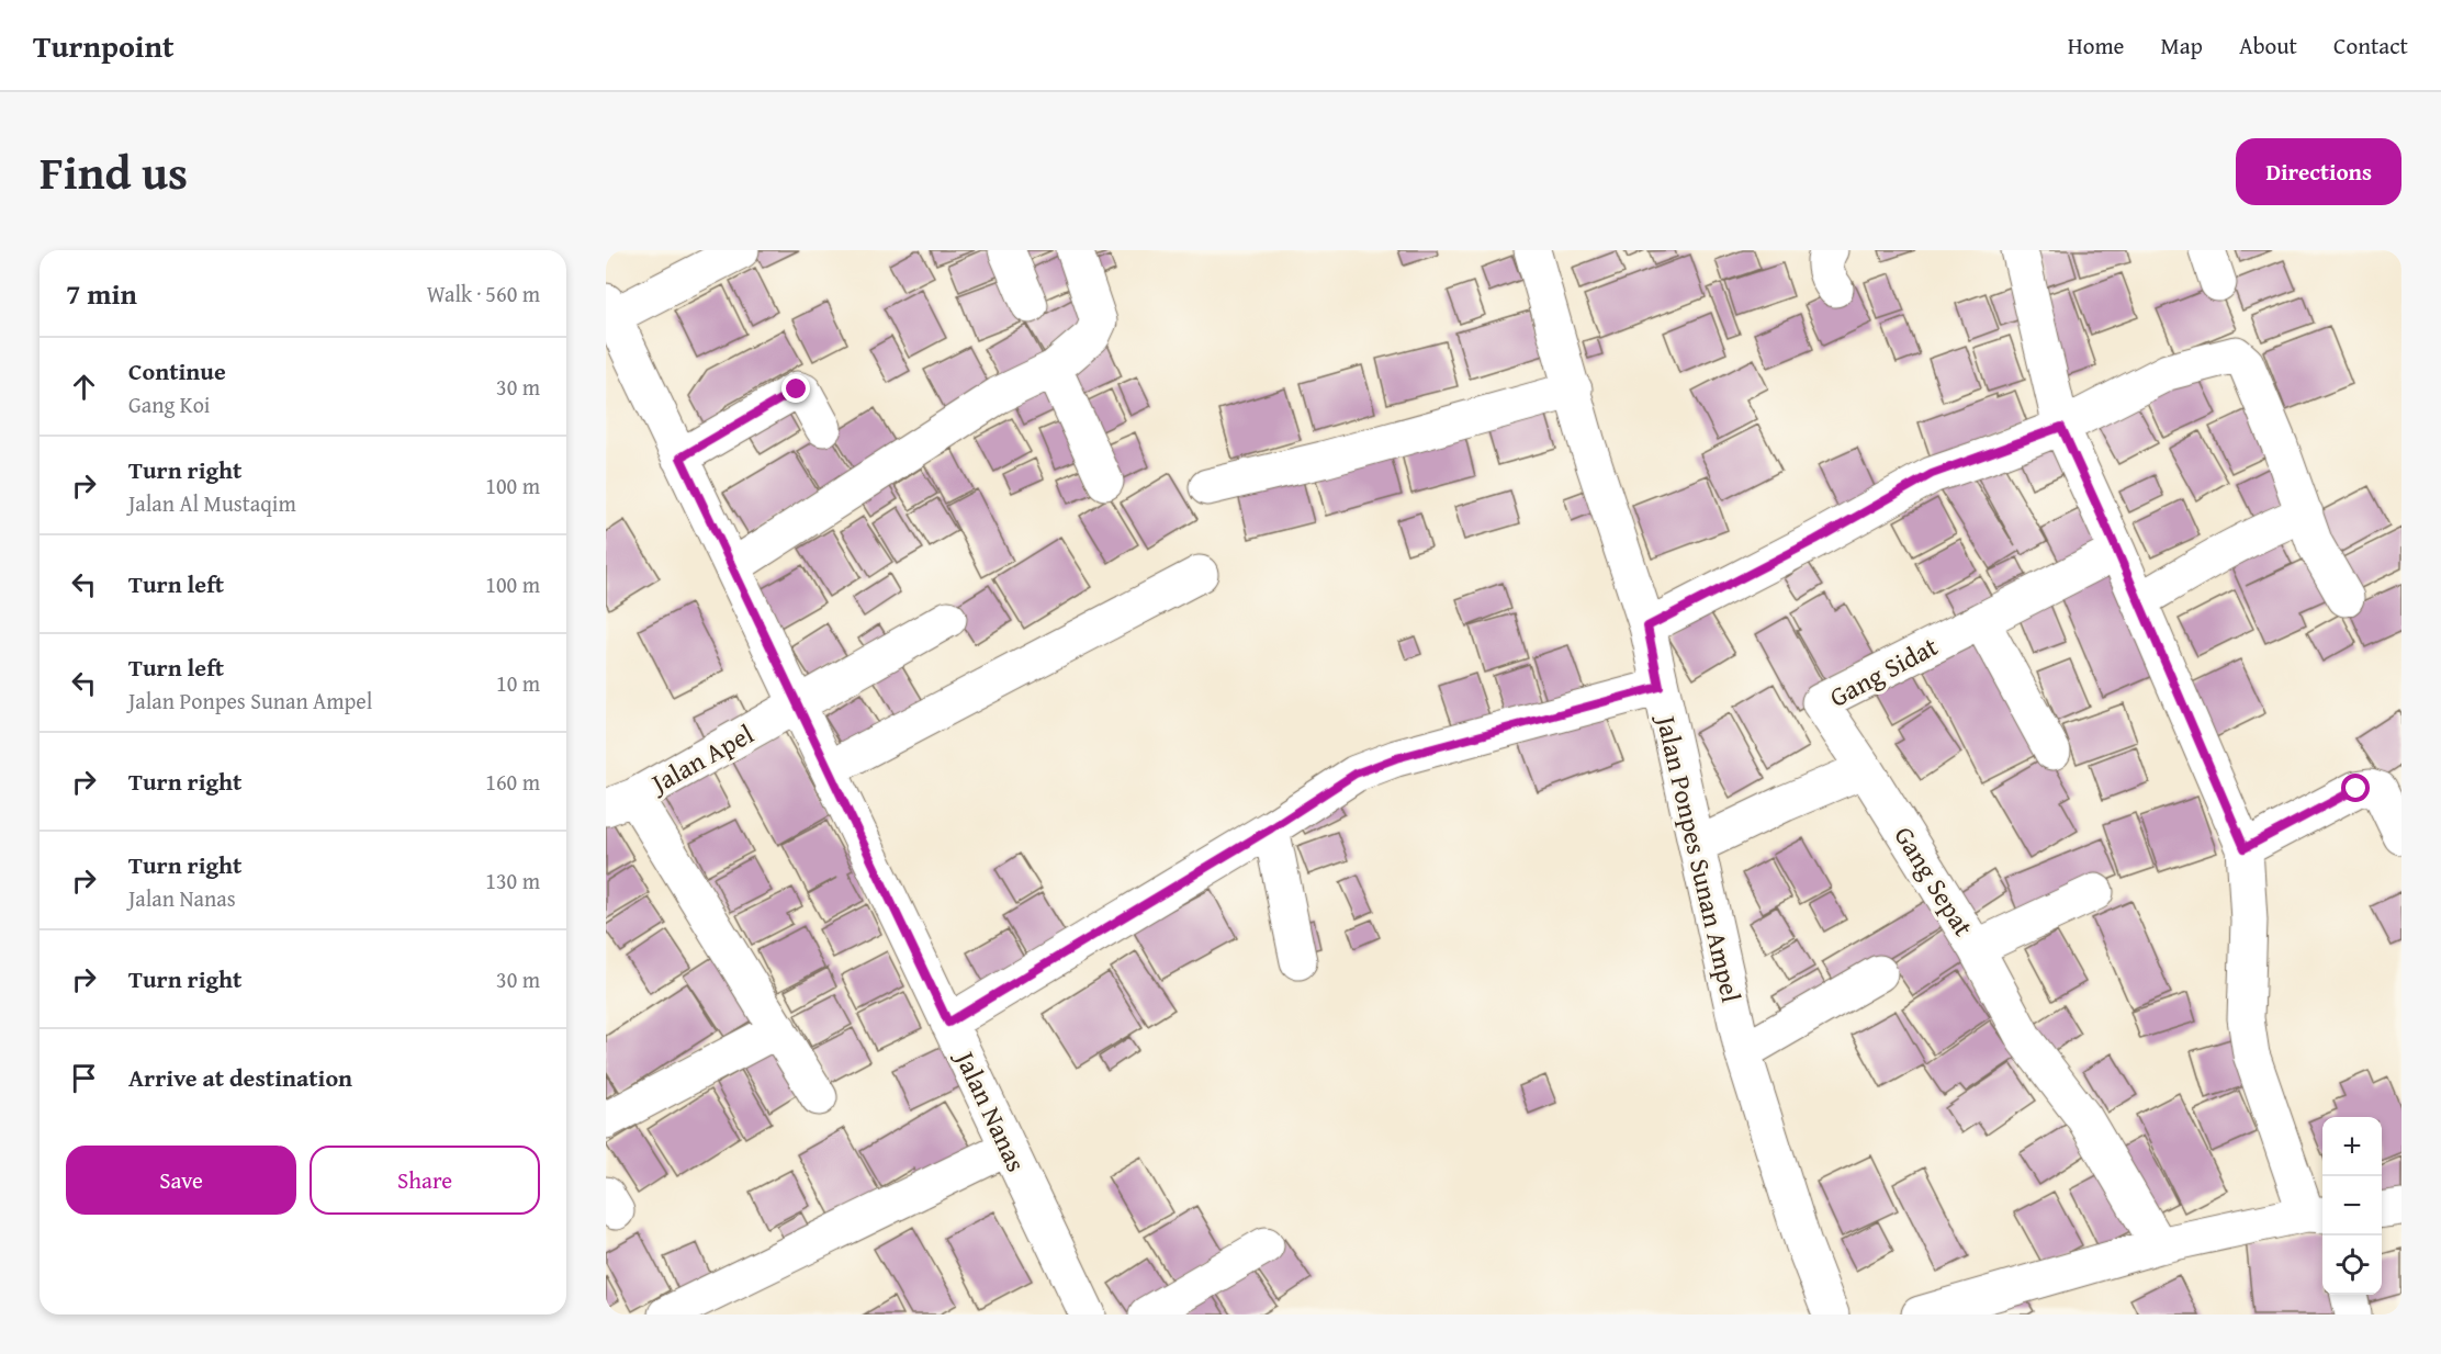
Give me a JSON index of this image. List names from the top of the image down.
{
  "streets": {
    "street": [
      "Gang Sidat",
      "Jalan Apel",
      "Jalan Ponpes Sunan Ampel",
      "Gang Sepat",
      "Jalan Nanas"
    ]
  },
  "crossings": [
    ["Gang Sidat", "Gang Sepat"],
    ["Jalan Apel", "Jalan Nanas"]
  ],
  "page": {
    "header": "Turnpoint",
    "nav": [
      "Home",
      "Map",
      "About",
      "Contact"
    ],
    "title": "Find us",
    "buttons": [
      "Directions",
      ["Save", "Share"]
    ],
    "heading": ["7 min", "Walk · 560 m"],
    "list": [
      ["Continue", "Gang Koi", "30 m"],
      ["Turn right", "Jalan Al Mustaqim", "100 m"],
      ["Turn left", "100 m"],
      ["Turn left", "Jalan Ponpes Sunan Ampel", "10 m"],
      ["Turn right", "160 m"],
      ["Turn right", "Jalan Nanas", "130 m"],
      ["Turn right", "30 m"],
      "Arrive at destination"
    ],
    "map_buttons": ["+", "−"]
  }
}
